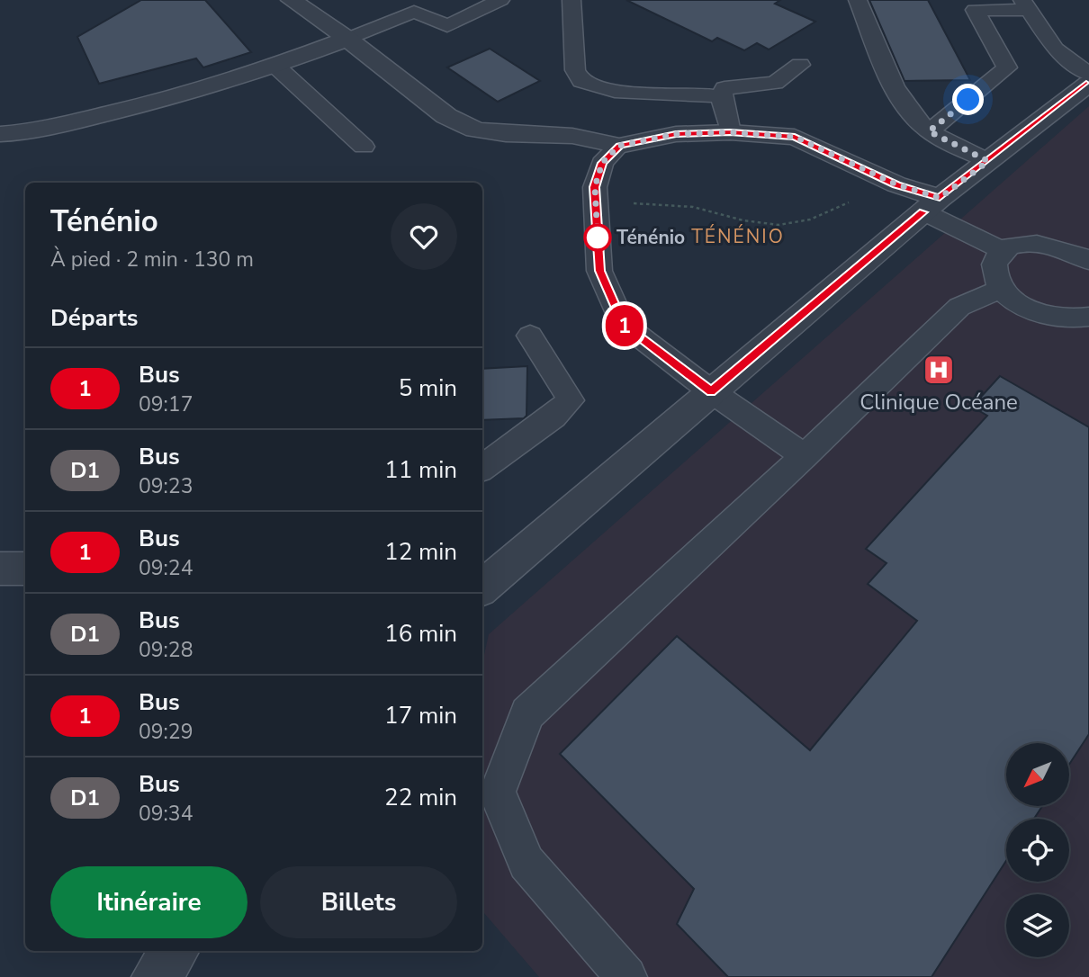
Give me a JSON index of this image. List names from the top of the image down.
{
  "districts": ["TÉNÉNIO"],
  "places": {
    "other": ["Ténénio"],
    "hospital": ["Clinique Océane"]
  },
  "lines": ["bus line 1"],
  "north": "bottom left",
  "page": {
    "on_map": "1",
    "heading": [
      ["Ténénio", "À pied · 2 min · 130 m"],
      "Départs"
    ],
    "list": [
      {
        "mark": "1",
        "name": "Bus",
        "note": "09:17",
        "value": "5 min"
      },
      {
        "mark": "D1",
        "name": "Bus",
        "note": "09:23",
        "value": "11 min"
      },
      {
        "mark": "1",
        "name": "Bus",
        "note": "09:24",
        "value": "12 min"
      },
      {
        "mark": "D1",
        "name": "Bus",
        "note": "09:28",
        "value": "16 min"
      },
      {
        "mark": "1",
        "name": "Bus",
        "note": "09:29",
        "value": "17 min"
      },
      {
        "mark": "D1",
        "name": "Bus",
        "note": "09:34",
        "value": "22 min"
      }
    ],
    "buttons": ["Itinéraire", "Billets"]
  }
}
